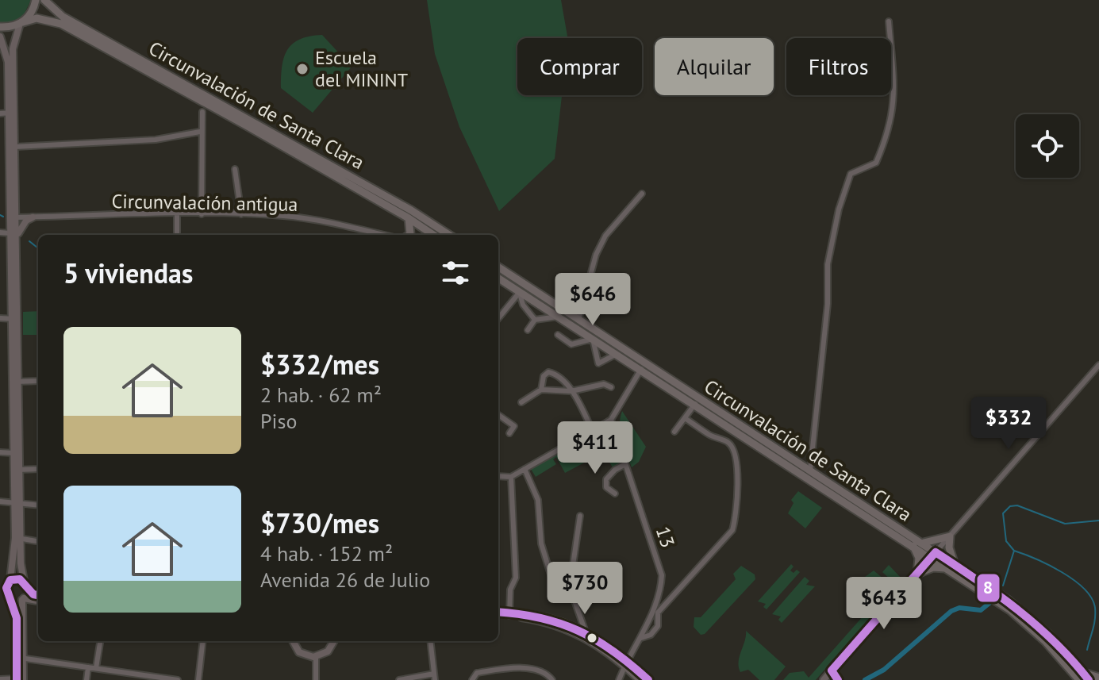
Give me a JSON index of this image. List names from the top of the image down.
{
  "streets": {
    "highway": ["Circunvalación de Santa Clara"],
    "street": ["Circunvalación antigua", "13"]
  },
  "places": ["Escuela del MININT"],
  "lines": ["transit line 8"],
  "page": {
    "chip": ["Comprar", "Alquilar", "Filtros"],
    "heading": "5 viviendas",
    "price": [
      "$646",
      "$332",
      "$411",
      "$730",
      "$643"
    ],
    "list": [
      {
        "name": "$332/mes",
        "note": "2 hab. · 62 m² · Piso"
      },
      {
        "name": "$730/mes",
        "note": "4 hab. · 152 m² · Avenida 26 de Julio"
      }
    ]
  }
}
